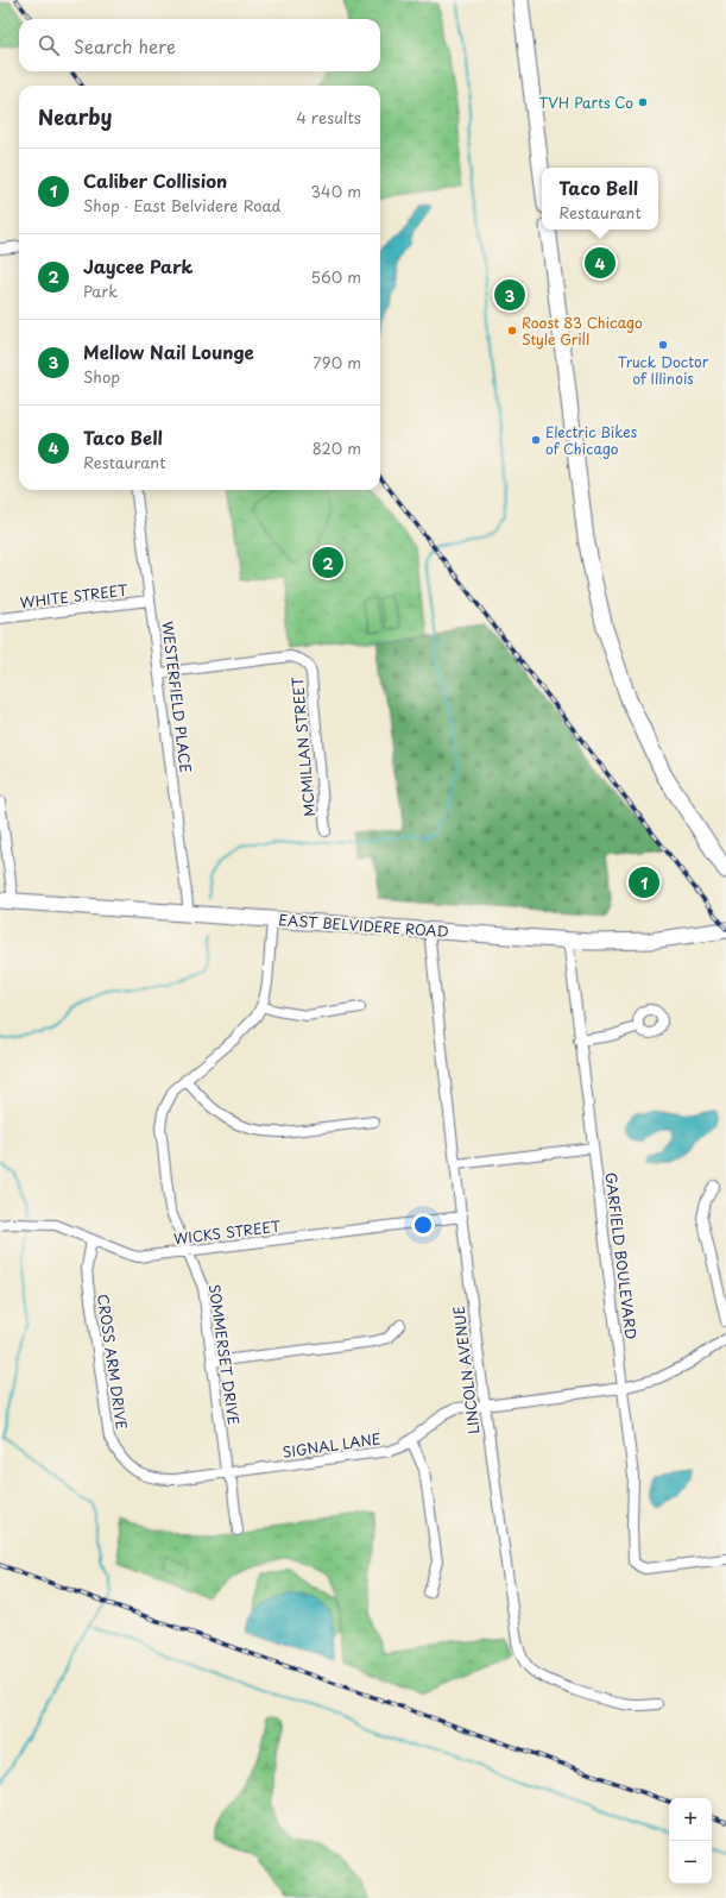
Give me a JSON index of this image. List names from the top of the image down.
{
  "streets": {
    "main road": ["EAST BELVIDERE ROAD"],
    "street": [
      "WHITE STREET",
      "WESTERFIELD PLACE",
      "MCMILLAN STREET",
      "WICKS STREET",
      "GARFIELD BOULEVARD",
      "SOMMERSET DRIVE",
      "CROSS ARM DRIVE",
      "LINCOLN AVENUE",
      "SIGNAL LANE"
    ]
  },
  "crossings": [
    ["WHITE STREET", "WESTERFIELD PLACE"],
    ["WESTERFIELD PLACE", "MCMILLAN STREET"],
    ["WESTERFIELD PLACE", "EAST BELVIDERE ROAD"],
    ["EAST BELVIDERE ROAD", "GARFIELD BOULEVARD"],
    ["EAST BELVIDERE ROAD", "SOMMERSET DRIVE"],
    ["EAST BELVIDERE ROAD", "LINCOLN AVENUE"],
    ["WICKS STREET", "SOMMERSET DRIVE"],
    ["WICKS STREET", "CROSS ARM DRIVE"],
    ["WICKS STREET", "LINCOLN AVENUE"],
    ["GARFIELD BOULEVARD", "SIGNAL LANE"],
    ["SOMMERSET DRIVE", "CROSS ARM DRIVE"],
    ["SOMMERSET DRIVE", "SIGNAL LANE"],
    ["CROSS ARM DRIVE", "SIGNAL LANE"],
    ["LINCOLN AVENUE", "SIGNAL LANE"]
  ],
  "places": [
    "TVH Parts Co",
    "Roost 83 Chicago Style Grill",
    "Truck Doctor of Illinois",
    "Electric Bikes of Chicago"
  ],
  "page": {
    "search": "Search here",
    "heading": ["Nearby", "4 results"],
    "list": [
      {
        "mark": "1",
        "name": "Caliber Collision",
        "note": "Shop · East Belvidere Road",
        "value": "340 m"
      },
      {
        "mark": "2",
        "name": "Jaycee Park",
        "note": "Park",
        "value": "560 m"
      },
      {
        "mark": "3",
        "name": "Mellow Nail Lounge",
        "note": "Shop",
        "value": "790 m"
      },
      {
        "mark": "4",
        "name": "Taco Bell",
        "note": "Restaurant",
        "value": "820 m"
      }
    ],
    "popup": ["Taco Bell", "Restaurant"],
    "pins": [
      "4",
      "3",
      "2",
      "1"
    ],
    "map_buttons": ["+", "−"]
  }
}
